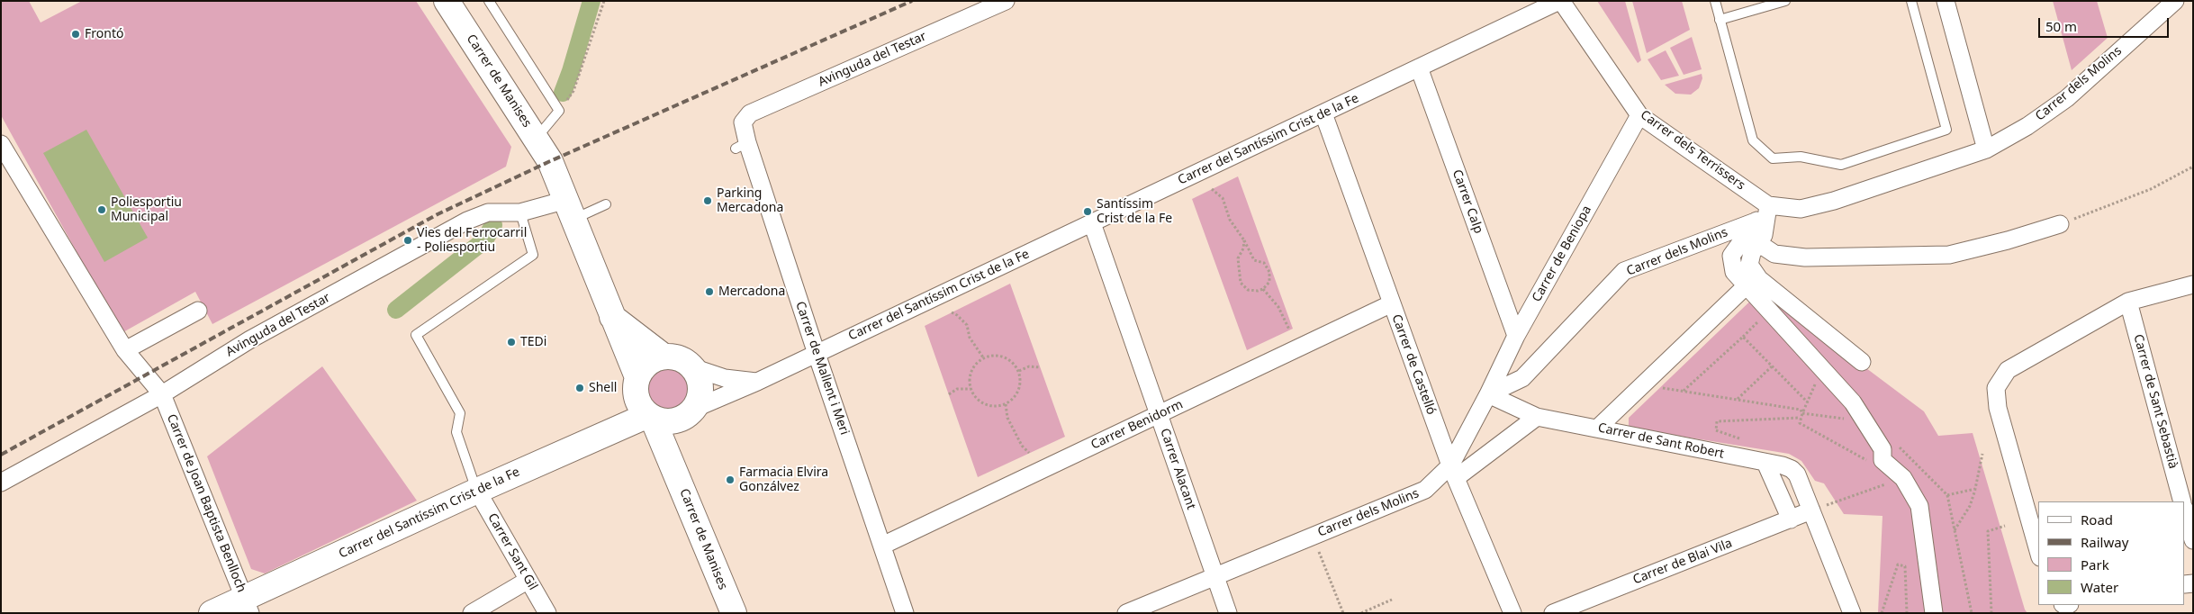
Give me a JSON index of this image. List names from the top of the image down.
{
  "streets": {
    "street": [
      "Avinguda del Testar",
      "Carrer de Manises",
      "Carrer dels Molins",
      "Carrer del Santíssim Crist de la Fe",
      "Carrer dels Terrissers",
      "Carrer Calp",
      "Carrer de Beniopa",
      "Carrer de Castelló",
      "Carrer de Mallent i Meri",
      "Carrer de Sant Sebastià",
      "Carrer Benidorm",
      "Carrer de Sant Robert",
      "Carrer Alacant",
      "Carrer de Joan Baptista Benlloch",
      "Carrer Sant Gil",
      "Carrer de Blai Vila"
    ]
  },
  "crossings": [
    ["Avinguda del Testar", "Carrer de Manises"],
    ["Avinguda del Testar", "Carrer de Mallent i Meri"],
    ["Avinguda del Testar", "Carrer de Joan Baptista Benlloch"],
    ["Carrer de Manises", "Carrer del Santíssim Crist de la Fe"],
    ["Carrer dels Molins", "Carrer dels Terrissers"],
    ["Carrer dels Molins", "Carrer de Beniopa"],
    ["Carrer dels Molins", "Carrer de Castelló"],
    ["Carrer dels Molins", "Carrer de Sant Robert"],
    ["Carrer dels Molins", "Carrer Alacant"],
    ["Carrer del Santíssim Crist de la Fe", "Carrer dels Terrissers"],
    ["Carrer del Santíssim Crist de la Fe", "Carrer Calp"],
    ["Carrer del Santíssim Crist de la Fe", "Carrer de Castelló"],
    ["Carrer del Santíssim Crist de la Fe", "Carrer de Mallent i Meri"],
    ["Carrer del Santíssim Crist de la Fe", "Carrer Alacant"],
    ["Carrer del Santíssim Crist de la Fe", "Carrer de Joan Baptista Benlloch"],
    ["Carrer del Santíssim Crist de la Fe", "Carrer Sant Gil"],
    ["Carrer dels Terrissers", "Carrer de Beniopa"],
    ["Carrer Calp", "Carrer de Beniopa"],
    ["Carrer de Beniopa", "Carrer de Sant Robert"],
    ["Carrer de Castelló", "Carrer Benidorm"],
    ["Carrer de Mallent i Meri", "Carrer Benidorm"],
    ["Carrer Benidorm", "Carrer Alacant"],
    ["Carrer de Sant Robert", "Carrer de Blai Vila"]
  ],
  "places": [
    "Frontó",
    "Parking Mercadona",
    "Poliesportiu Municipal",
    "Santíssim Crist de la Fe",
    "Vies del Ferrocarril - Poliesportiu",
    "Mercadona",
    "TEDi",
    "Shell",
    "Farmacia Elvira Gonzálvez"
  ],
  "legend": [
    "Road",
    "Railway",
    "Park",
    "Water"
  ],
  "scale_bar": "50 m"
}
